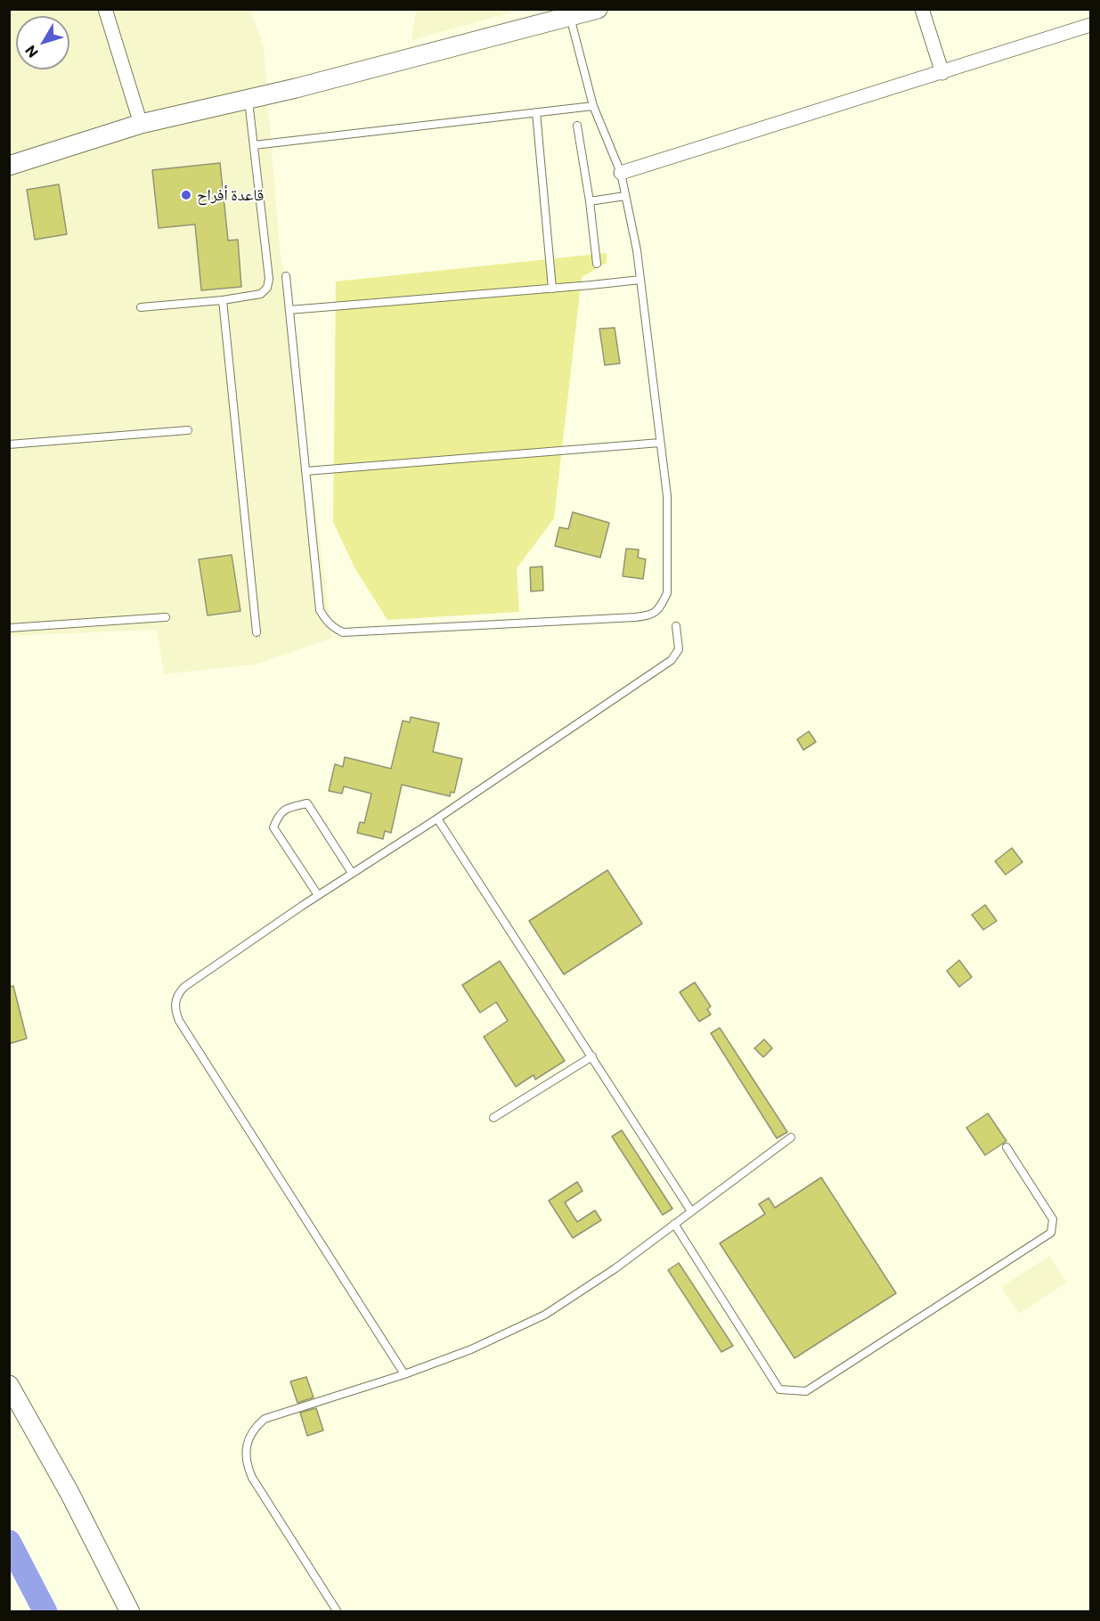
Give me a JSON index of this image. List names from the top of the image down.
{
  "places": ["قاعدة أفراح"],
  "north": "bottom left"
}
